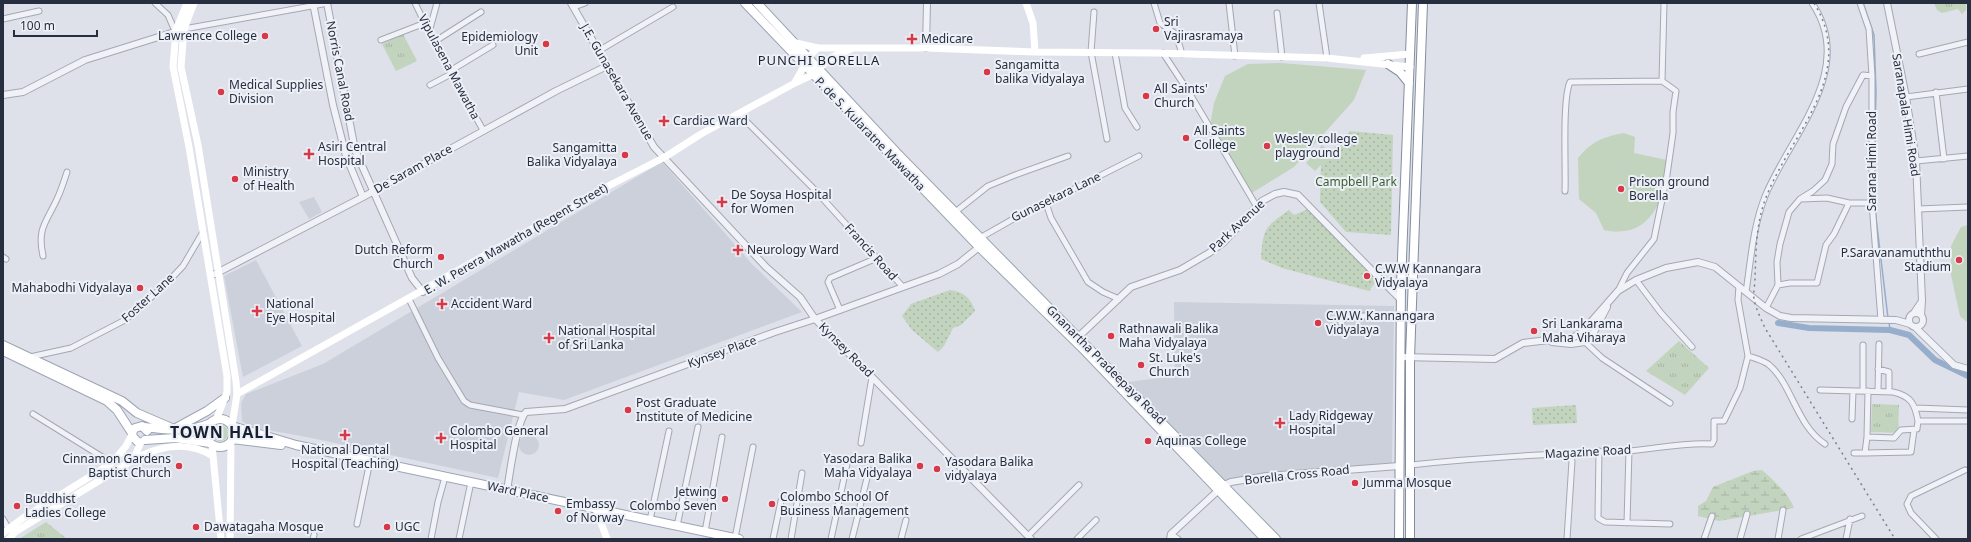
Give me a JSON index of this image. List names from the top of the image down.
{
  "streets": {
    "main road": [
      "P. de S. Kularatne Mawatha",
      "E. W. Perera Mawatha (Regent Street)",
      "Gnanartha Pradeepaya Road",
      "Ward Place"
    ],
    "street": [
      "Vipulasena Mawatha",
      "Norris Canal Road",
      "J.E. Gunasekara Avenue",
      "Saranapala Himi Road",
      "Sarana Himi Road",
      "De Saram Place",
      "Gunasekara Lane",
      "Park Avenue",
      "Francis Road",
      "Foster Lane",
      "Kynsey Road",
      "Kynsey Place",
      "Magazine Road",
      "Borella Cross Road"
    ]
  },
  "crossings": [
    ["Vipulasena Mawatha", "De Saram Place"],
    ["Norris Canal Road", "De Saram Place"],
    ["Norris Canal Road", "E. W. Perera Mawatha (Regent Street)"],
    ["J.E. Gunasekara Avenue", "De Saram Place"],
    ["J.E. Gunasekara Avenue", "E. W. Perera Mawatha (Regent Street)"],
    ["J.E. Gunasekara Avenue", "Kynsey Road"],
    ["P. de S. Kularatne Mawatha", "Gunasekara Lane"],
    ["P. de S. Kularatne Mawatha", "E. W. Perera Mawatha (Regent Street)"],
    ["P. de S. Kularatne Mawatha", "Kynsey Place"],
    ["P. de S. Kularatne Mawatha", "Gnanartha Pradeepaya Road"],
    ["Gunasekara Lane", "Kynsey Place"],
    ["Gunasekara Lane", "Gnanartha Pradeepaya Road"],
    ["Park Avenue", "Gnanartha Pradeepaya Road"],
    ["E. W. Perera Mawatha (Regent Street)", "Francis Road"],
    ["E. W. Perera Mawatha (Regent Street)", "Kynsey Road"],
    ["Francis Road", "Kynsey Place"],
    ["Kynsey Road", "Kynsey Place"],
    ["Kynsey Place", "Gnanartha Pradeepaya Road"],
    ["Gnanartha Pradeepaya Road", "Borella Cross Road"]
  ],
  "districts": ["PUNCHI BORELLA", "TOWN HALL"],
  "parks": ["Campbell Park"],
  "places": {
    "other": [
      "Sri Vajirasramaya",
      "Lawrence College",
      "Epidemiology Unit",
      "Sangamitta balika Vidyalaya",
      "Medical Supplies Division",
      "All Saints' Church",
      "All Saints College",
      "Wesley college playground",
      "Sangamitta Balika Vidyalaya",
      "Ministry of Health",
      "Prison ground Borella",
      "Dutch Reform Church",
      "P.Saravanamuththu Stadium",
      "C.W.W Kannangara Vidyalaya",
      "Mahabodhi Vidyalaya",
      "C.W.W. Kannangara Vidyalaya",
      "Sri Lankarama Maha Viharaya",
      "Rathnawali Balika Maha Vidyalaya",
      "St. Luke's Church",
      "Post Graduate Institute of Medicine",
      "Aquinas College",
      "Cinnamon Gardens Baptist Church",
      "Yasodara Balika Maha Vidyalaya",
      "Yasodara Balika vidyalaya",
      "Jumma Mosque",
      "Jetwing Colombo Seven",
      "Colombo School Of Business Management",
      "Buddhist Ladies College",
      "Embassy of Norway",
      "Dawatagaha Mosque",
      "UGC"
    ],
    "health": [
      "Medicare",
      "Cardiac Ward",
      "Asiri Central Hospital",
      "De Soysa Hospital for Women",
      "Neurology Ward",
      "Accident Ward",
      "National Eye Hospital",
      "National Hospital of Sri Lanka",
      "Lady Ridgeway Hospital",
      "National Dental Hospital (Teaching)",
      "Colombo General Hospital"
    ]
  },
  "scale_bar": "100 m"
}
